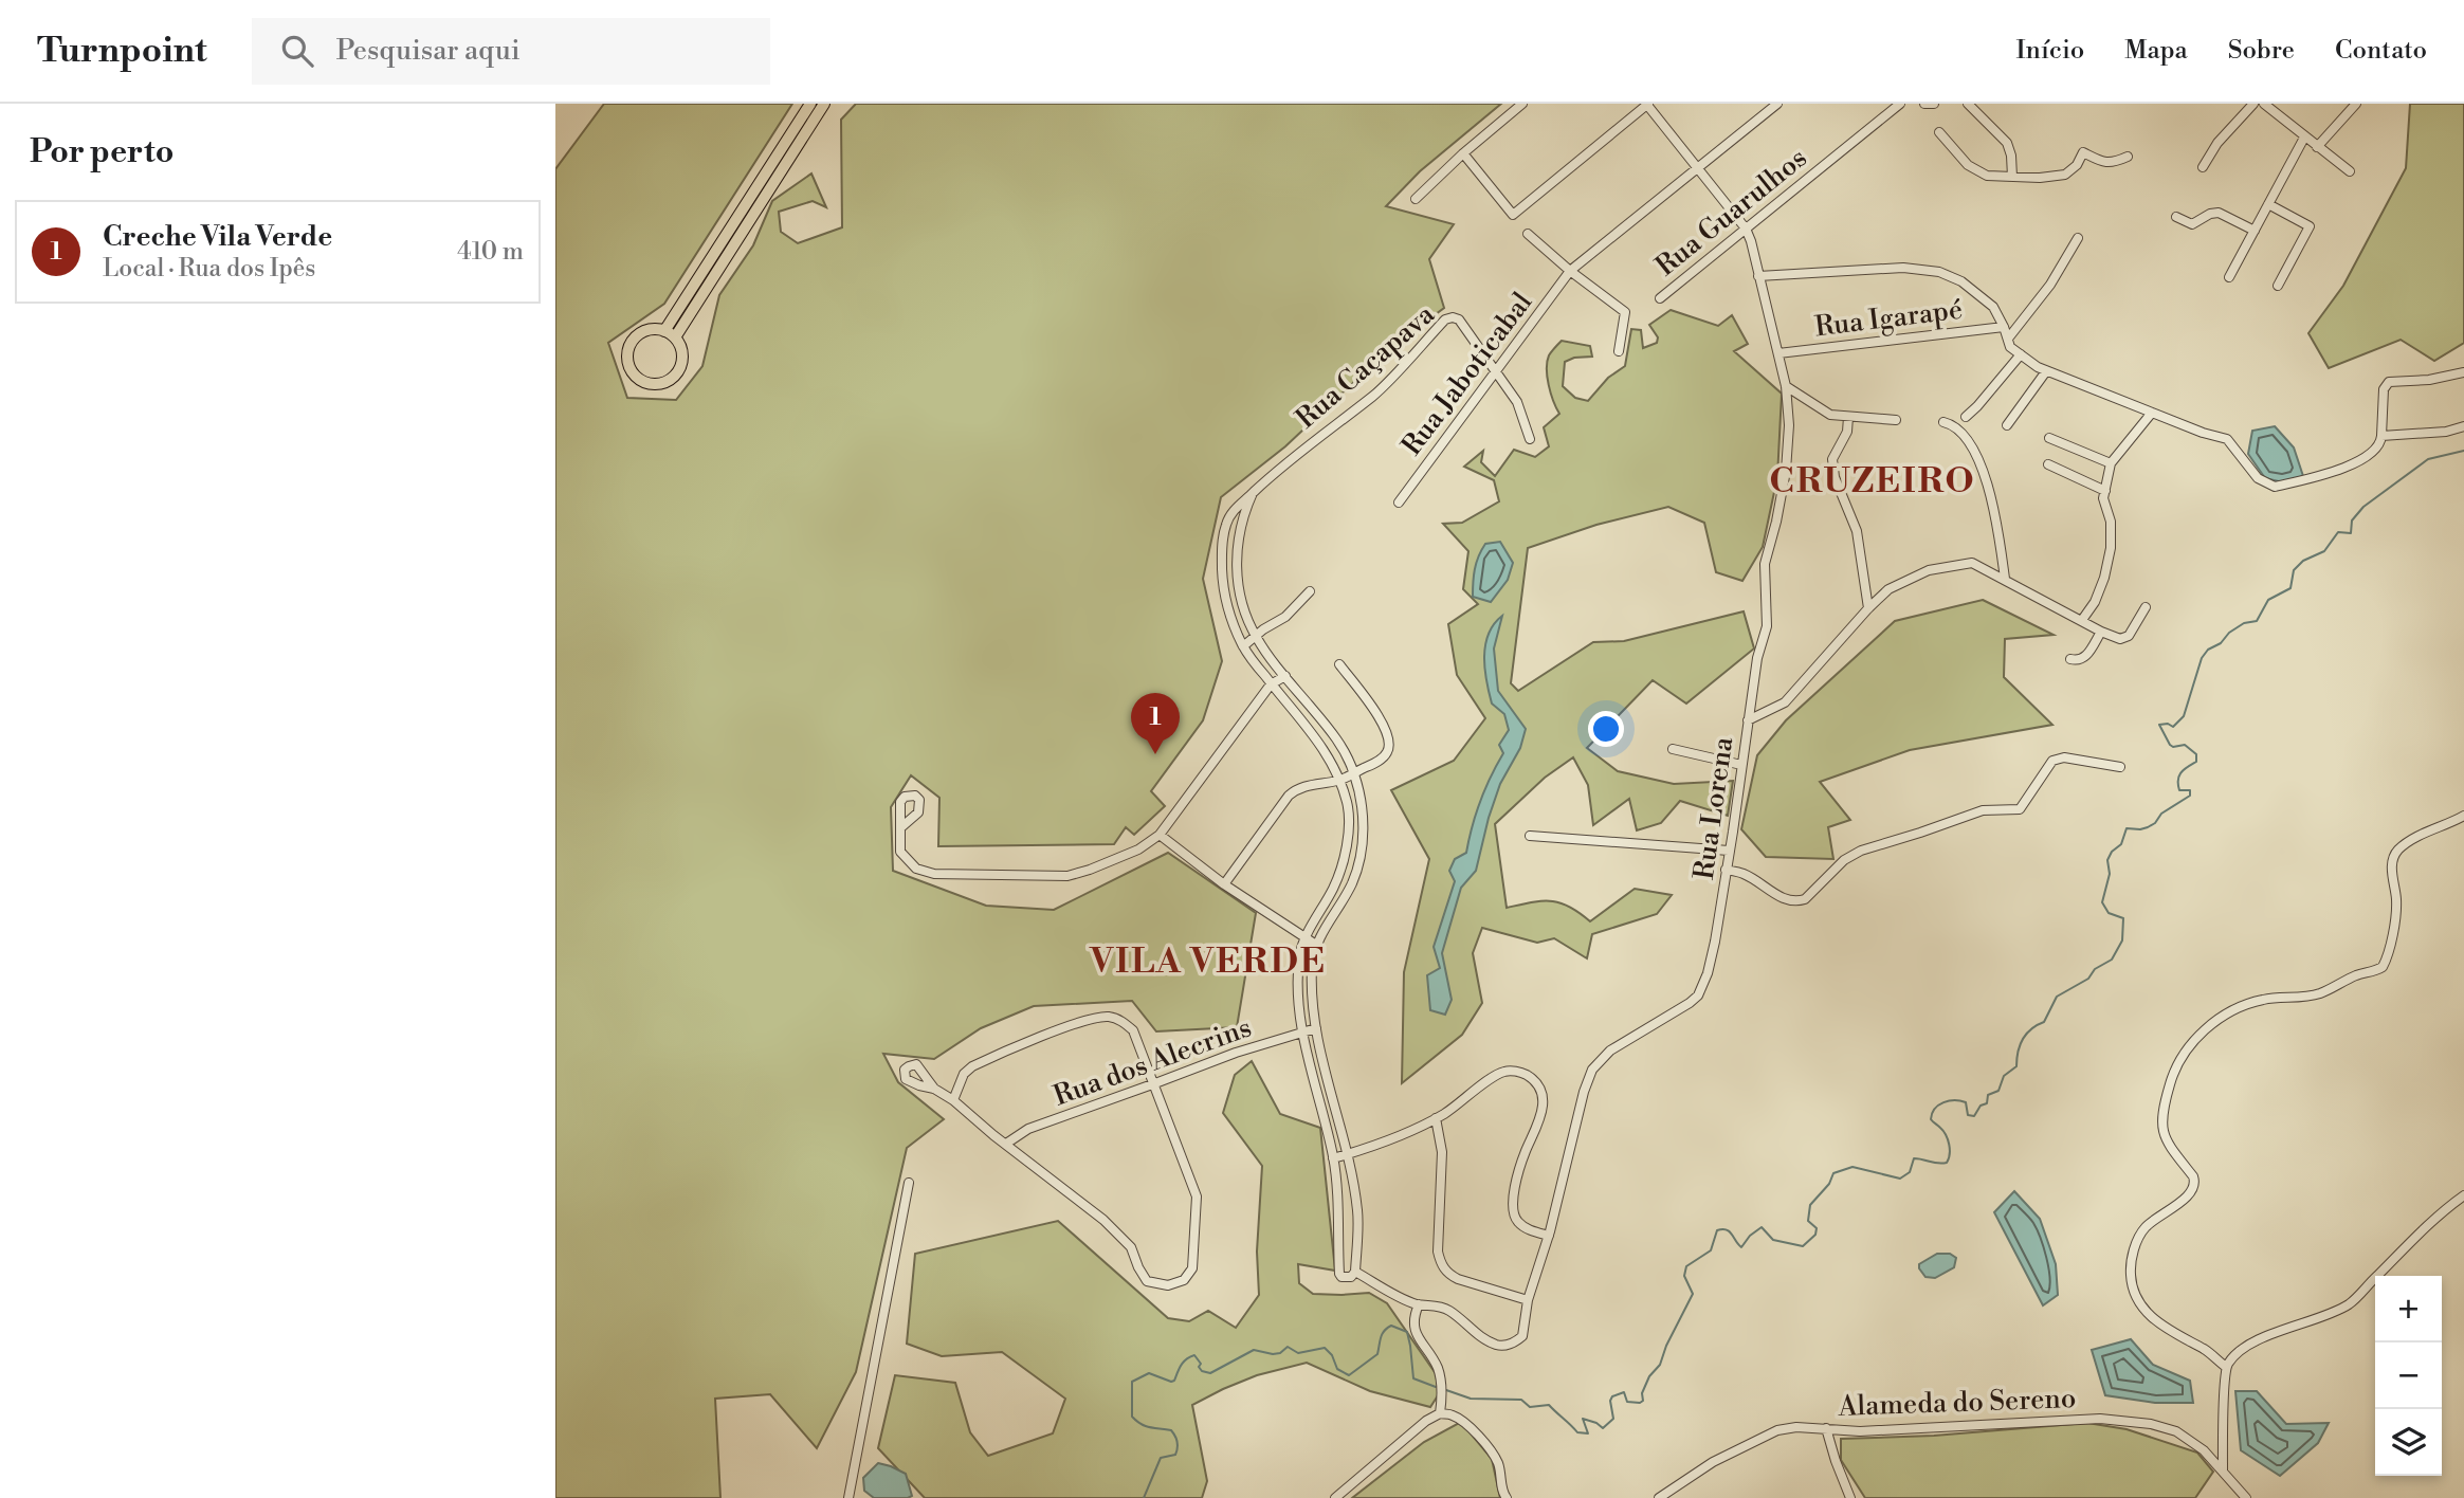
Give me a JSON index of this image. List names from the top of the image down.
{
  "streets": {
    "street": [
      "Rua Guarulhos",
      "Rua Igarapé",
      "Rua Caçapava",
      "Rua Jaboticabal",
      "Rua Lorena",
      "Rua dos Alecrins",
      "Alameda do Sereno"
    ]
  },
  "crossings": [
    ["Rua Guarulhos", "Rua Lorena"],
    ["Rua Igarapé", "Rua Lorena"],
    ["Rua Caçapava", "Rua Jaboticabal"],
    ["Rua Caçapava", "Rua Lorena"],
    ["Rua Caçapava", "Rua dos Alecrins"]
  ],
  "districts": ["CRUZEIRO", "VILA VERDE"],
  "page": {
    "header": "Turnpoint",
    "search": "Pesquisar aqui",
    "nav": [
      "Início",
      "Mapa",
      "Sobre",
      "Contato"
    ],
    "heading": "Por perto",
    "list": [
      {
        "mark": "1",
        "name": "Creche Vila Verde",
        "note": "Local · Rua dos Ipês",
        "value": "410 m"
      }
    ],
    "pins": "1",
    "map_buttons": ["+", "−"]
  }
}
